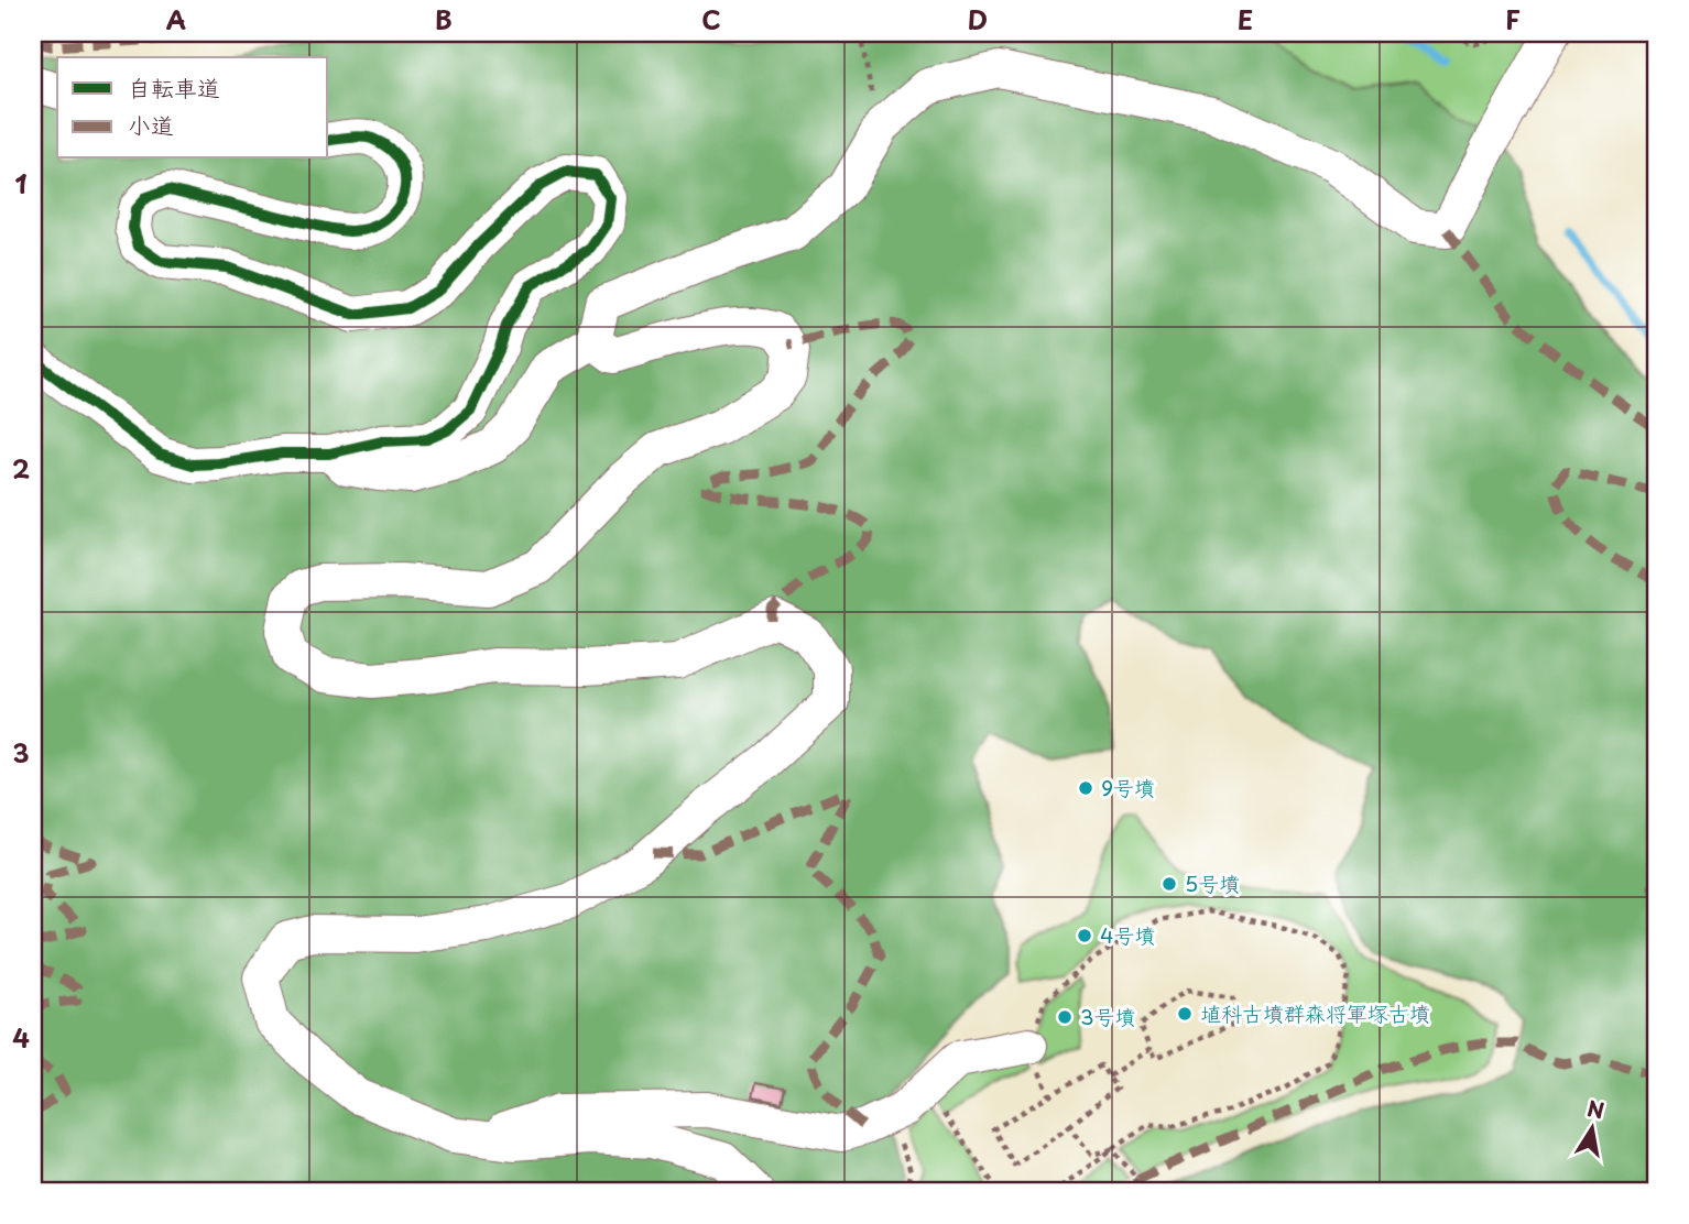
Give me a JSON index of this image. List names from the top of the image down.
{
  "places": [
    "9号墳",
    "5号墳",
    "4号墳",
    "埴科古墳群森将軍塚古墳",
    "3号墳"
  ],
  "legend": ["自転車道", "小道"],
  "north": "top",
  "grid": {
    "columns": [
      "A",
      "B",
      "C",
      "D",
      "E",
      "F"
    ],
    "rows": [
      "1",
      "2",
      "3",
      "4"
    ]
  }
}
